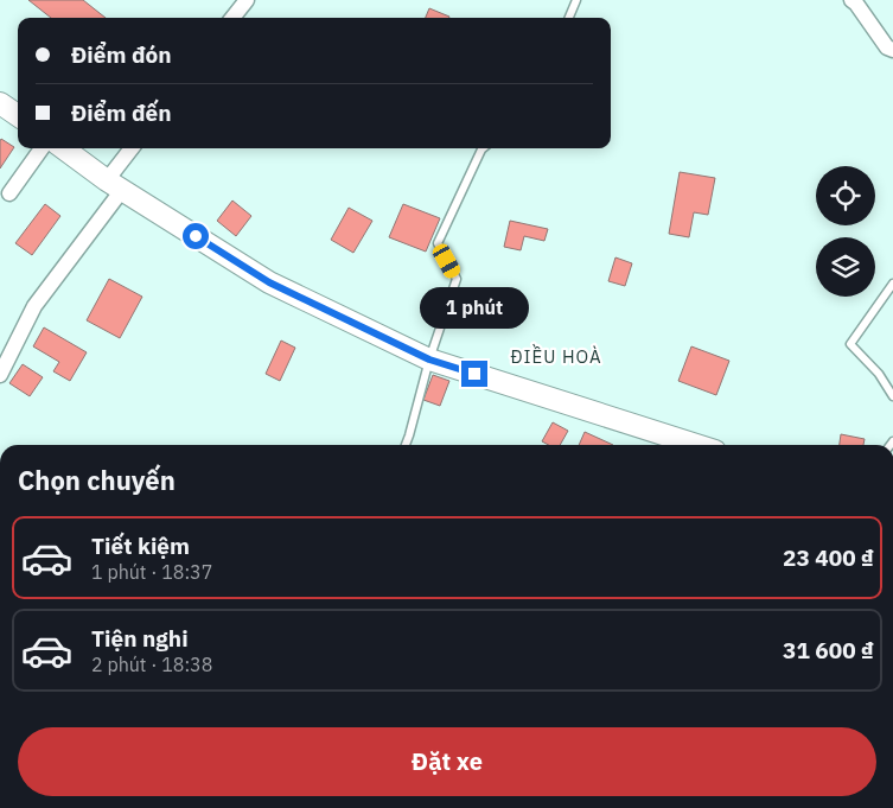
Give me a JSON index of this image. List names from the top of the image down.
{
  "districts": ["ĐIỀU HOÀ"],
  "page": {
    "banner": ["Điểm đón", "Điểm đến"],
    "bubble": "1 phút",
    "heading": "Chọn chuyến",
    "list": [
      {
        "name": "Tiết kiệm",
        "note": "1 phút · 18:37",
        "value": "23 400 ₫"
      },
      {
        "name": "Tiện nghi",
        "note": "2 phút · 18:38",
        "value": "31 600 ₫"
      }
    ],
    "buttons": "Đặt xe"
  }
}
